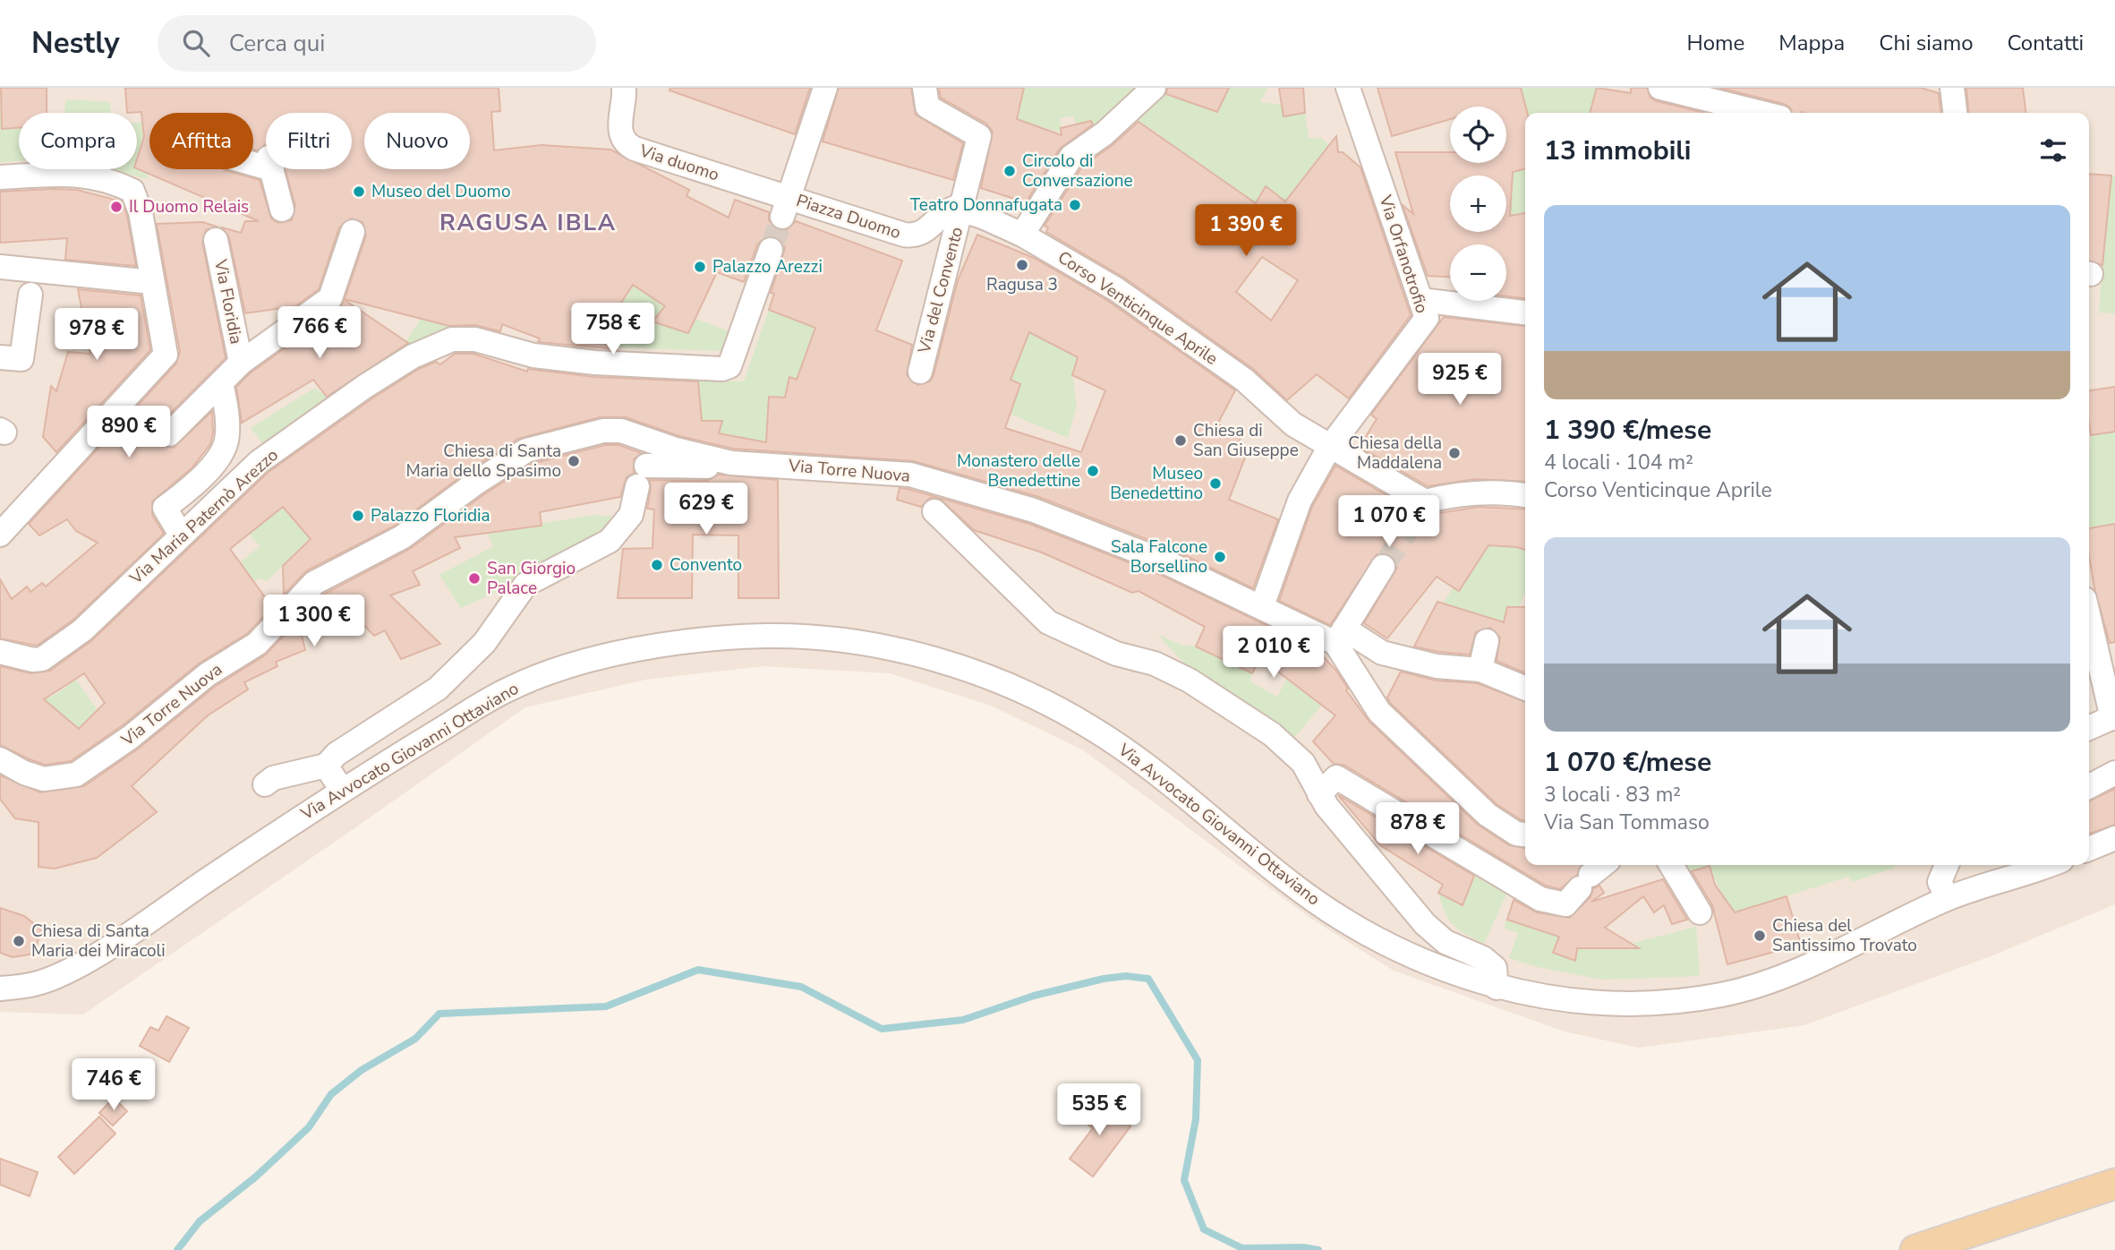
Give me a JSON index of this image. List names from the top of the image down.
{
  "streets": {
    "street": [
      "Via duomo",
      "Piazza Duomo",
      "Via Orfanotrofio",
      "Via del Convento",
      "Via Floridia",
      "Corso Venticinque Aprile",
      "Via Torre Nuova",
      "Via Maria Paternò Arezzo",
      "Via Avvocato Giovanni Ottaviano"
    ]
  },
  "crossings": [
    ["Via duomo", "Piazza Duomo"],
    ["Piazza Duomo", "Via del Convento"],
    ["Piazza Duomo", "Corso Venticinque Aprile"],
    ["Via Orfanotrofio", "Corso Venticinque Aprile"],
    ["Via Orfanotrofio", "Via Torre Nuova"],
    ["Via del Convento", "Corso Venticinque Aprile"]
  ],
  "districts": ["RAGUSA IBLA"],
  "places": [
    "Circolo di Conversazione",
    "Museo del Duomo",
    "Teatro Donnafugata",
    "Il Duomo Relais",
    "Ragusa 3",
    "Palazzo Arezzi",
    "Chiesa di San Giuseppe",
    "Chiesa della Maddalena",
    "Chiesa di Santa Maria dello Spasimo",
    "Monastero delle Benedettine",
    "Museo Benedettino",
    "Palazzo Floridia",
    "Sala Falcone Borsellino",
    "Convento",
    "San Giorgio Palace",
    "Chiesa del Santissimo Trovato",
    "Chiesa di Santa Maria dei Miracoli"
  ],
  "page": {
    "header": "Nestly",
    "search": "Cerca qui",
    "nav": [
      "Home",
      "Mappa",
      "Chi siamo",
      "Contatti"
    ],
    "map_buttons": ["+", "−"],
    "chip": [
      "Compra",
      "Affitta",
      "Filtri",
      "Nuovo"
    ],
    "heading": "13 immobili",
    "list": [
      {
        "name": "1 390 €/mese",
        "note": "4 locali · 104 m² · Corso Venticinque Aprile"
      },
      {
        "name": "1 070 €/mese",
        "note": "3 locali · 83 m² · Via San Tommaso"
      }
    ],
    "price": [
      "1 390 €",
      "758 €",
      "766 €",
      "978 €",
      "925 €",
      "890 €",
      "629 €",
      "1 070 €",
      "1 300 €",
      "2 010 €",
      "878 €",
      "746 €",
      "535 €"
    ]
  }
}
